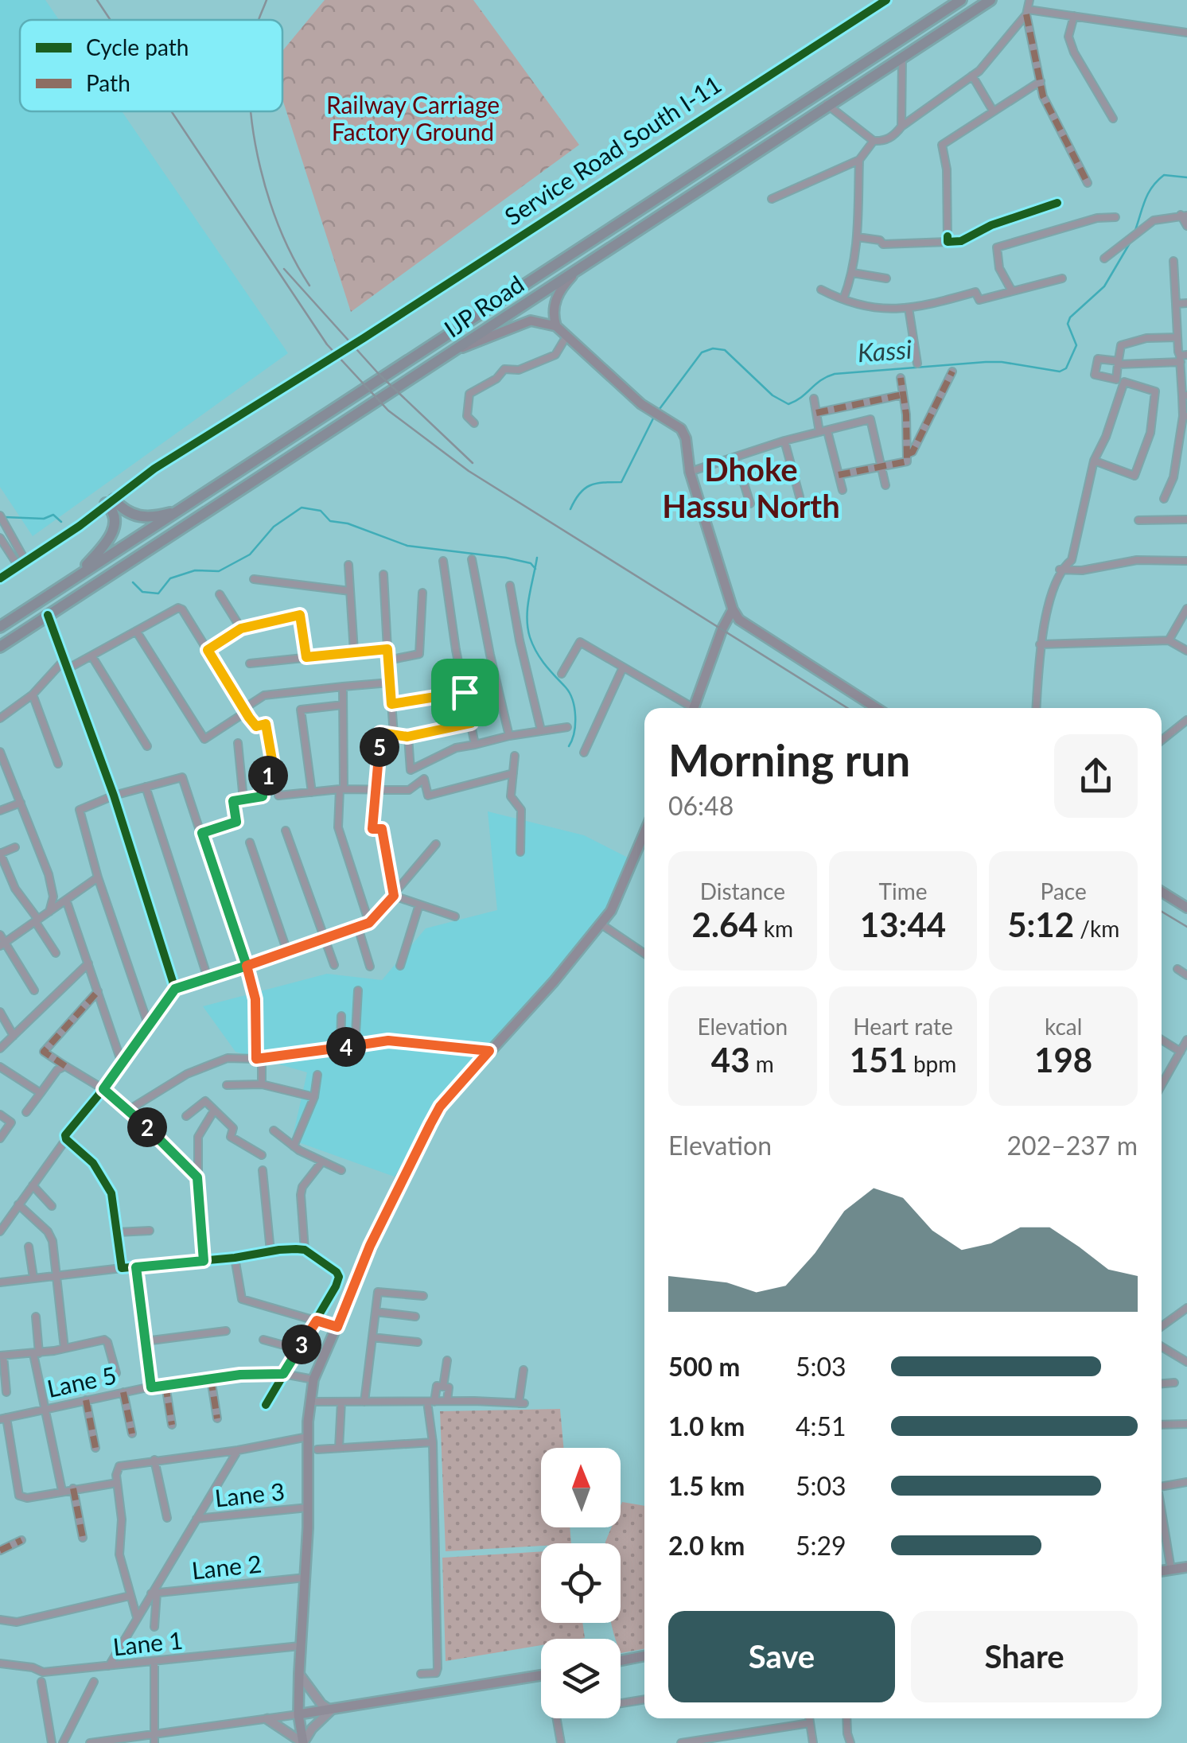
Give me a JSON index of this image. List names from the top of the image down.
{
  "streets": {
    "highway": ["IJP Road"],
    "street": [
      "Service Road South I-11",
      "Lane 5",
      "Lane 3",
      "Lane 2",
      "Lane 1"
    ]
  },
  "districts": ["Dhoke Hassu North"],
  "water": ["Kassi"],
  "parks": ["Railway Carriage Factory Ground"],
  "legend": ["Cycle path", "Path"],
  "north": "top",
  "page": {
    "heading": ["Morning run", "06:48"],
    "pins": [
      "5",
      "1",
      "4",
      "2",
      "3"
    ],
    "stats": [
      ["Distance", "2.64 km"],
      ["Time", "13:44"],
      ["Pace", "5:12 /km"],
      ["Elevation", "43 m"],
      ["Heart rate", "151 bpm"],
      ["kcal", "198"]
    ],
    "chart": ["Elevation", "202–237 m"],
    "list": [
      {
        "name": "500 m",
        "note": "5:03"
      },
      {
        "name": "1.0 km",
        "note": "4:51"
      },
      {
        "name": "1.5 km",
        "note": "5:03"
      },
      {
        "name": "2.0 km",
        "note": "5:29"
      }
    ],
    "buttons": ["Save", "Share"]
  }
}
